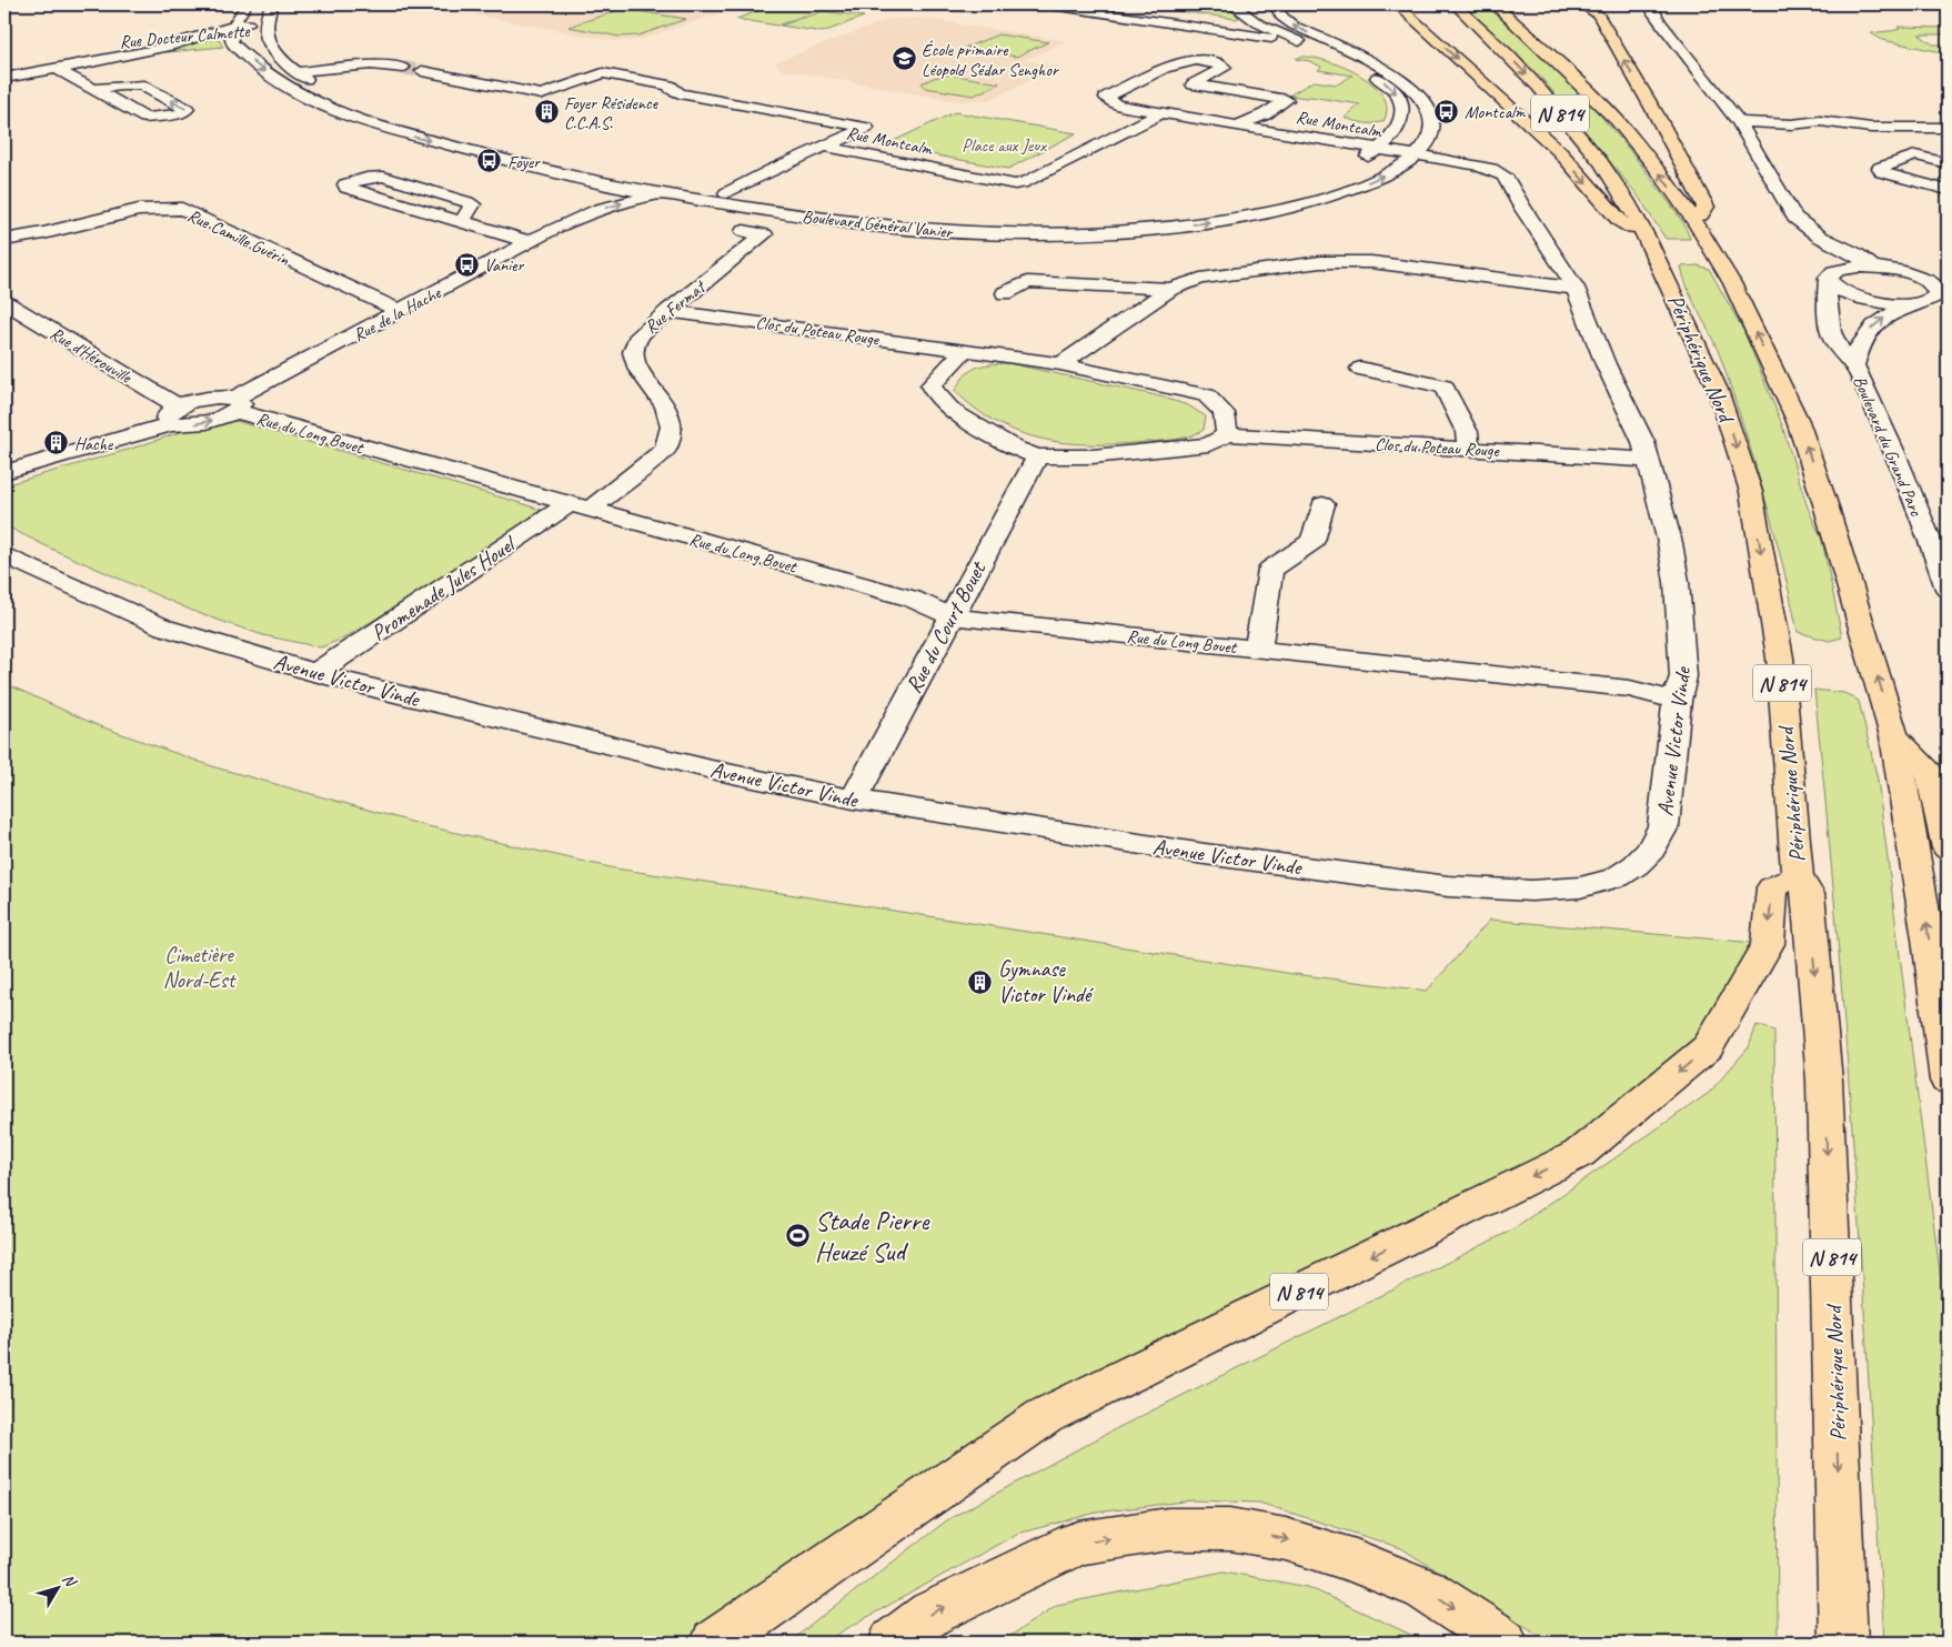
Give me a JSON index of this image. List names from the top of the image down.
{
  "streets": {
    "highway": ["N 814", "Périphérique Nord"],
    "street": [
      "Rue Docteur Calmette",
      "Rue Montcalm",
      "Boulevard Général Vanier",
      "Rue Camille Guérin",
      "Rue Fermat",
      "Rue de la Hache",
      "Clos du Poteau Rouge",
      "Rue d'Hérouville",
      "Rue du Long Bouet",
      "Boulevard du Grand Parc",
      "Promenade Jules Houel",
      "Rue du Court Bouet",
      "Avenue Victor Vinde"
    ]
  },
  "crossings": [
    ["Rue Docteur Calmette", "Boulevard Général Vanier"],
    ["N 814", "Périphérique Nord"],
    ["Rue Montcalm", "Boulevard Général Vanier"],
    ["Rue Montcalm", "Avenue Victor Vinde"],
    ["Boulevard Général Vanier", "Rue de la Hache"],
    ["Boulevard Général Vanier", "Avenue Victor Vinde"],
    ["Rue Camille Guérin", "Rue de la Hache"],
    ["Rue Fermat", "Clos du Poteau Rouge"],
    ["Rue Fermat", "Rue du Long Bouet"],
    ["Rue Fermat", "Promenade Jules Houel"],
    ["Rue de la Hache", "Rue d'Hérouville"],
    ["Rue de la Hache", "Rue du Long Bouet"],
    ["Clos du Poteau Rouge", "Rue du Court Bouet"],
    ["Clos du Poteau Rouge", "Avenue Victor Vinde"],
    ["Rue du Long Bouet", "Promenade Jules Houel"],
    ["Rue du Long Bouet", "Rue du Court Bouet"],
    ["Rue du Long Bouet", "Avenue Victor Vinde"],
    ["Promenade Jules Houel", "Avenue Victor Vinde"],
    ["Rue du Court Bouet", "Avenue Victor Vinde"]
  ],
  "parks": ["Place aux Jeux", "Cimetière Nord-Est"],
  "places": {
    "school or university": ["École primaire Léopold Sédar Senghor"],
    "bus stop": ["Montcalm", "Foyer", "Vanier"],
    "building": ["Foyer Résidence C.C.A.S.", "Hache", "Gymnase Victor Vindé"],
    "sports": ["Stade Pierre Heuzé Sud"]
  },
  "north": "top right"
}
